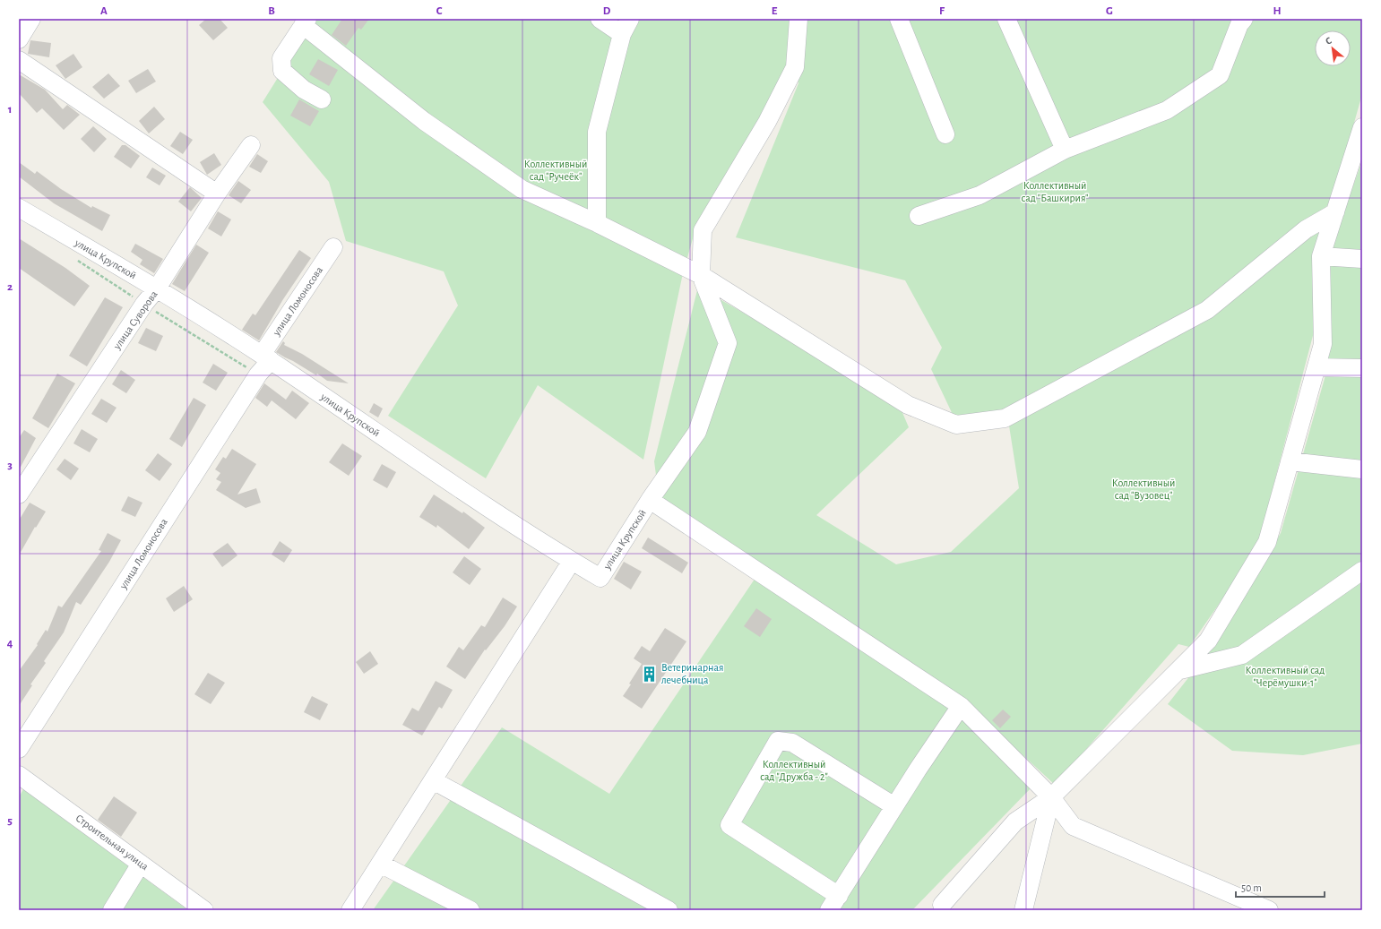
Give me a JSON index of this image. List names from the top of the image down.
{
  "streets": {
    "street": [
      "улица Крупской",
      "улица Ломоносова",
      "улица Суворова",
      "Строительная улица"
    ]
  },
  "crossings": [
    ["улица Крупской", "улица Ломоносова"],
    ["улица Крупской", "улица Суворова"]
  ],
  "parks": [
    "Коллективный сад \"Ручеёк\"",
    "Коллективный сад \"Башкирия\"",
    "Коллективный сад \"Вузовец\"",
    "Коллективный сад \"Черёмушки-1\"",
    "Коллективный сад \"Дружба - 2\""
  ],
  "places": {
    "building": ["Ветеринарная лечебница"]
  },
  "scale_bar": "50 m",
  "north": "top left",
  "grid": {
    "columns": [
      "A",
      "B",
      "C",
      "D",
      "E",
      "F",
      "G",
      "H"
    ],
    "rows": [
      "1",
      "2",
      "3",
      "4",
      "5"
    ]
  }
}
